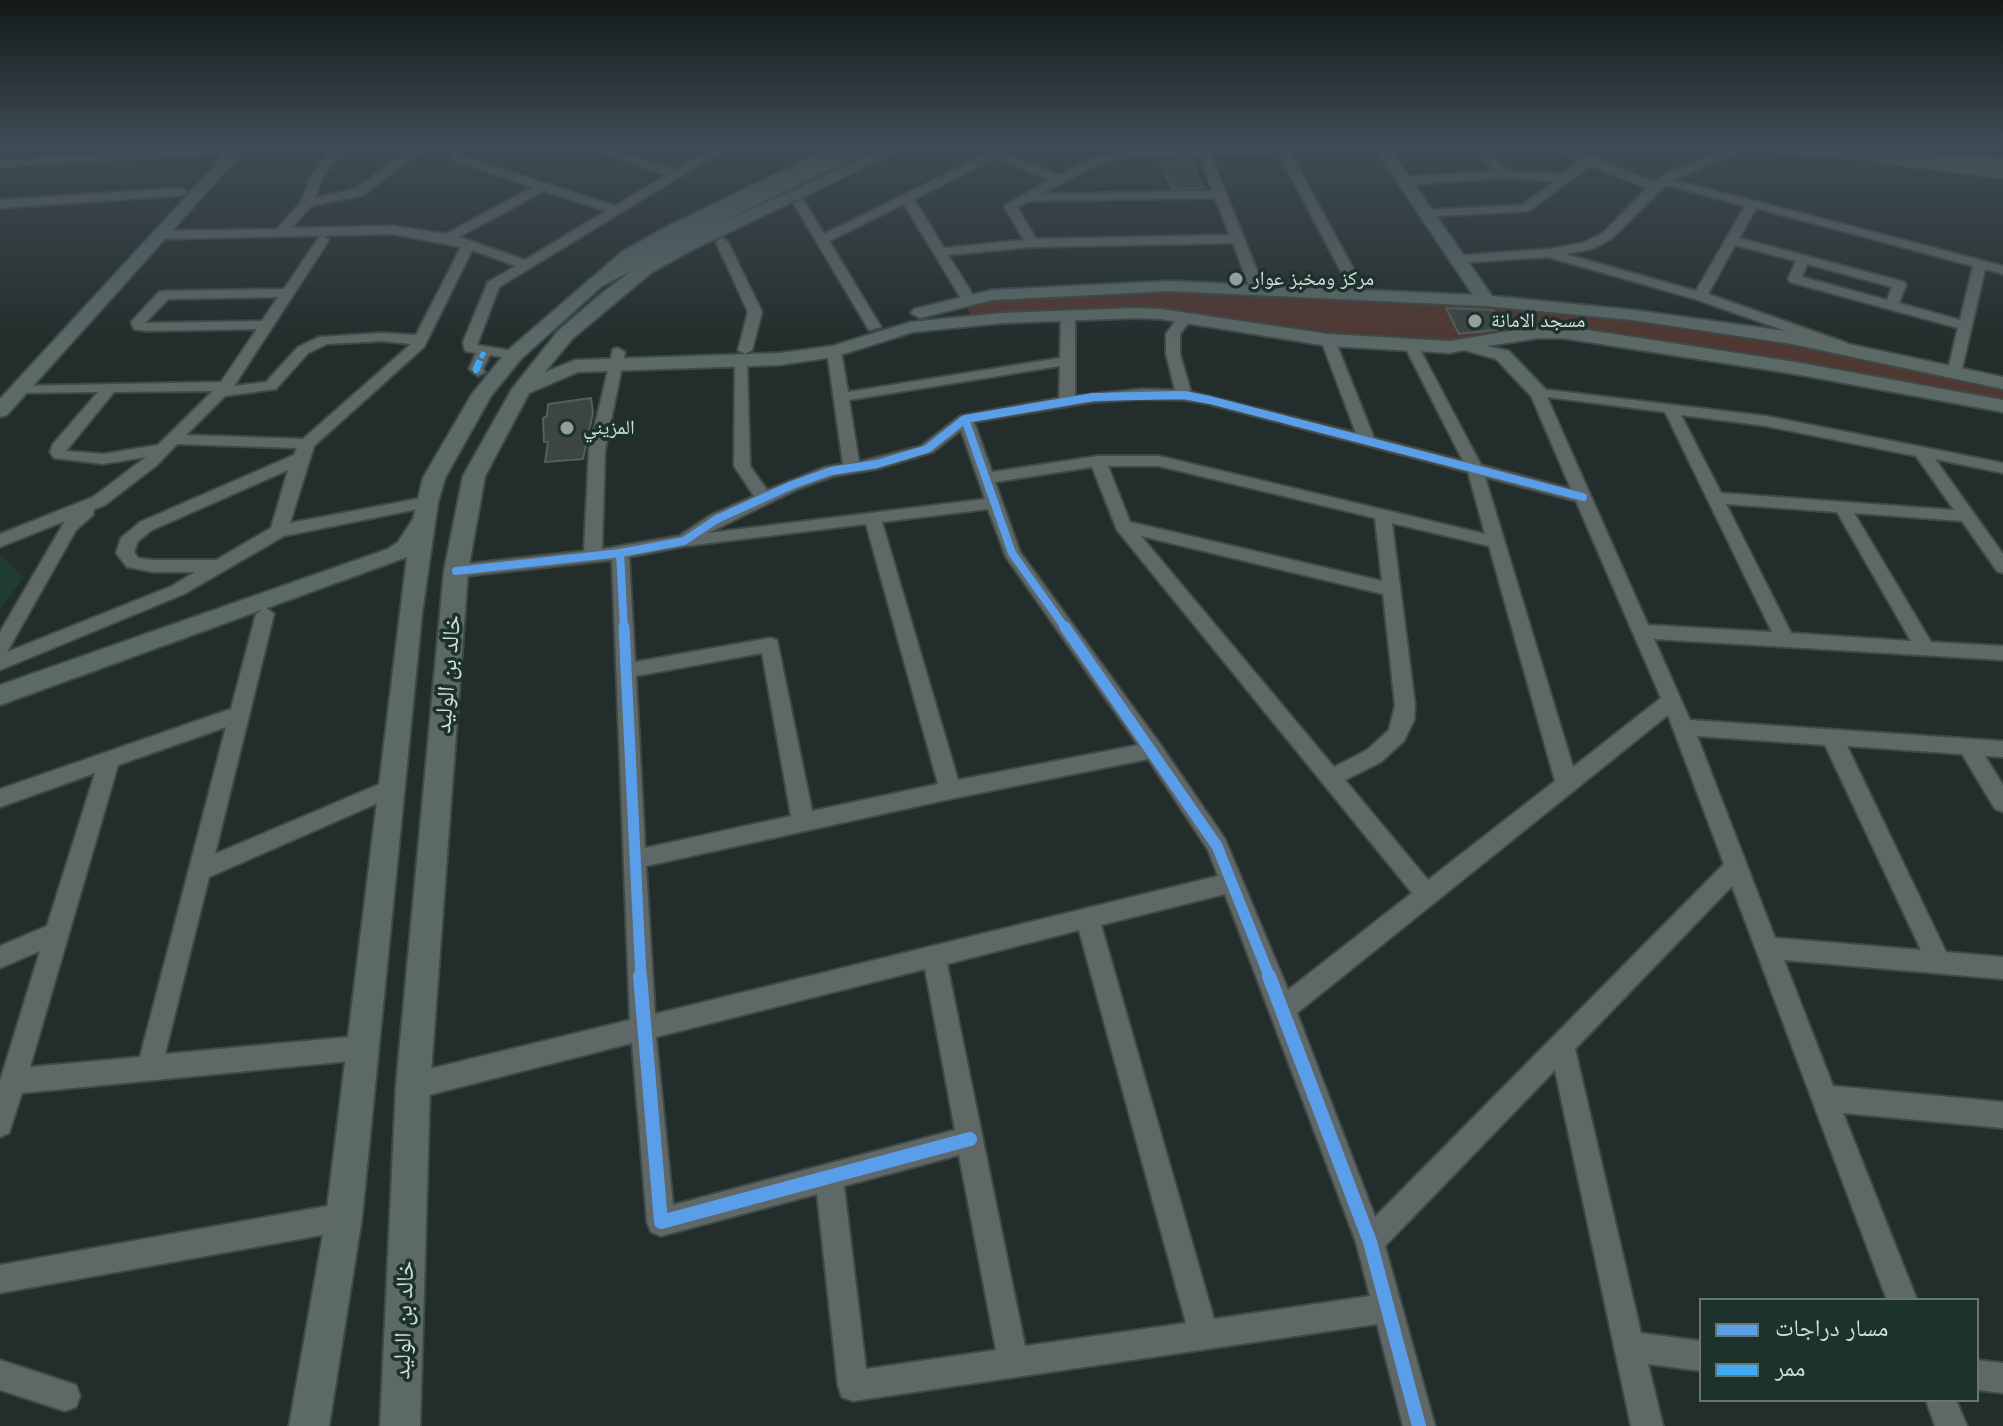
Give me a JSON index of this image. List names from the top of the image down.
{
  "streets": {
    "main road": ["خالد بن الوليد"]
  },
  "places": ["مركز ومخبز عوار", "مسجد الامانة", "المزيني"],
  "legend": ["مسار دراجات", "ممر"]
}
